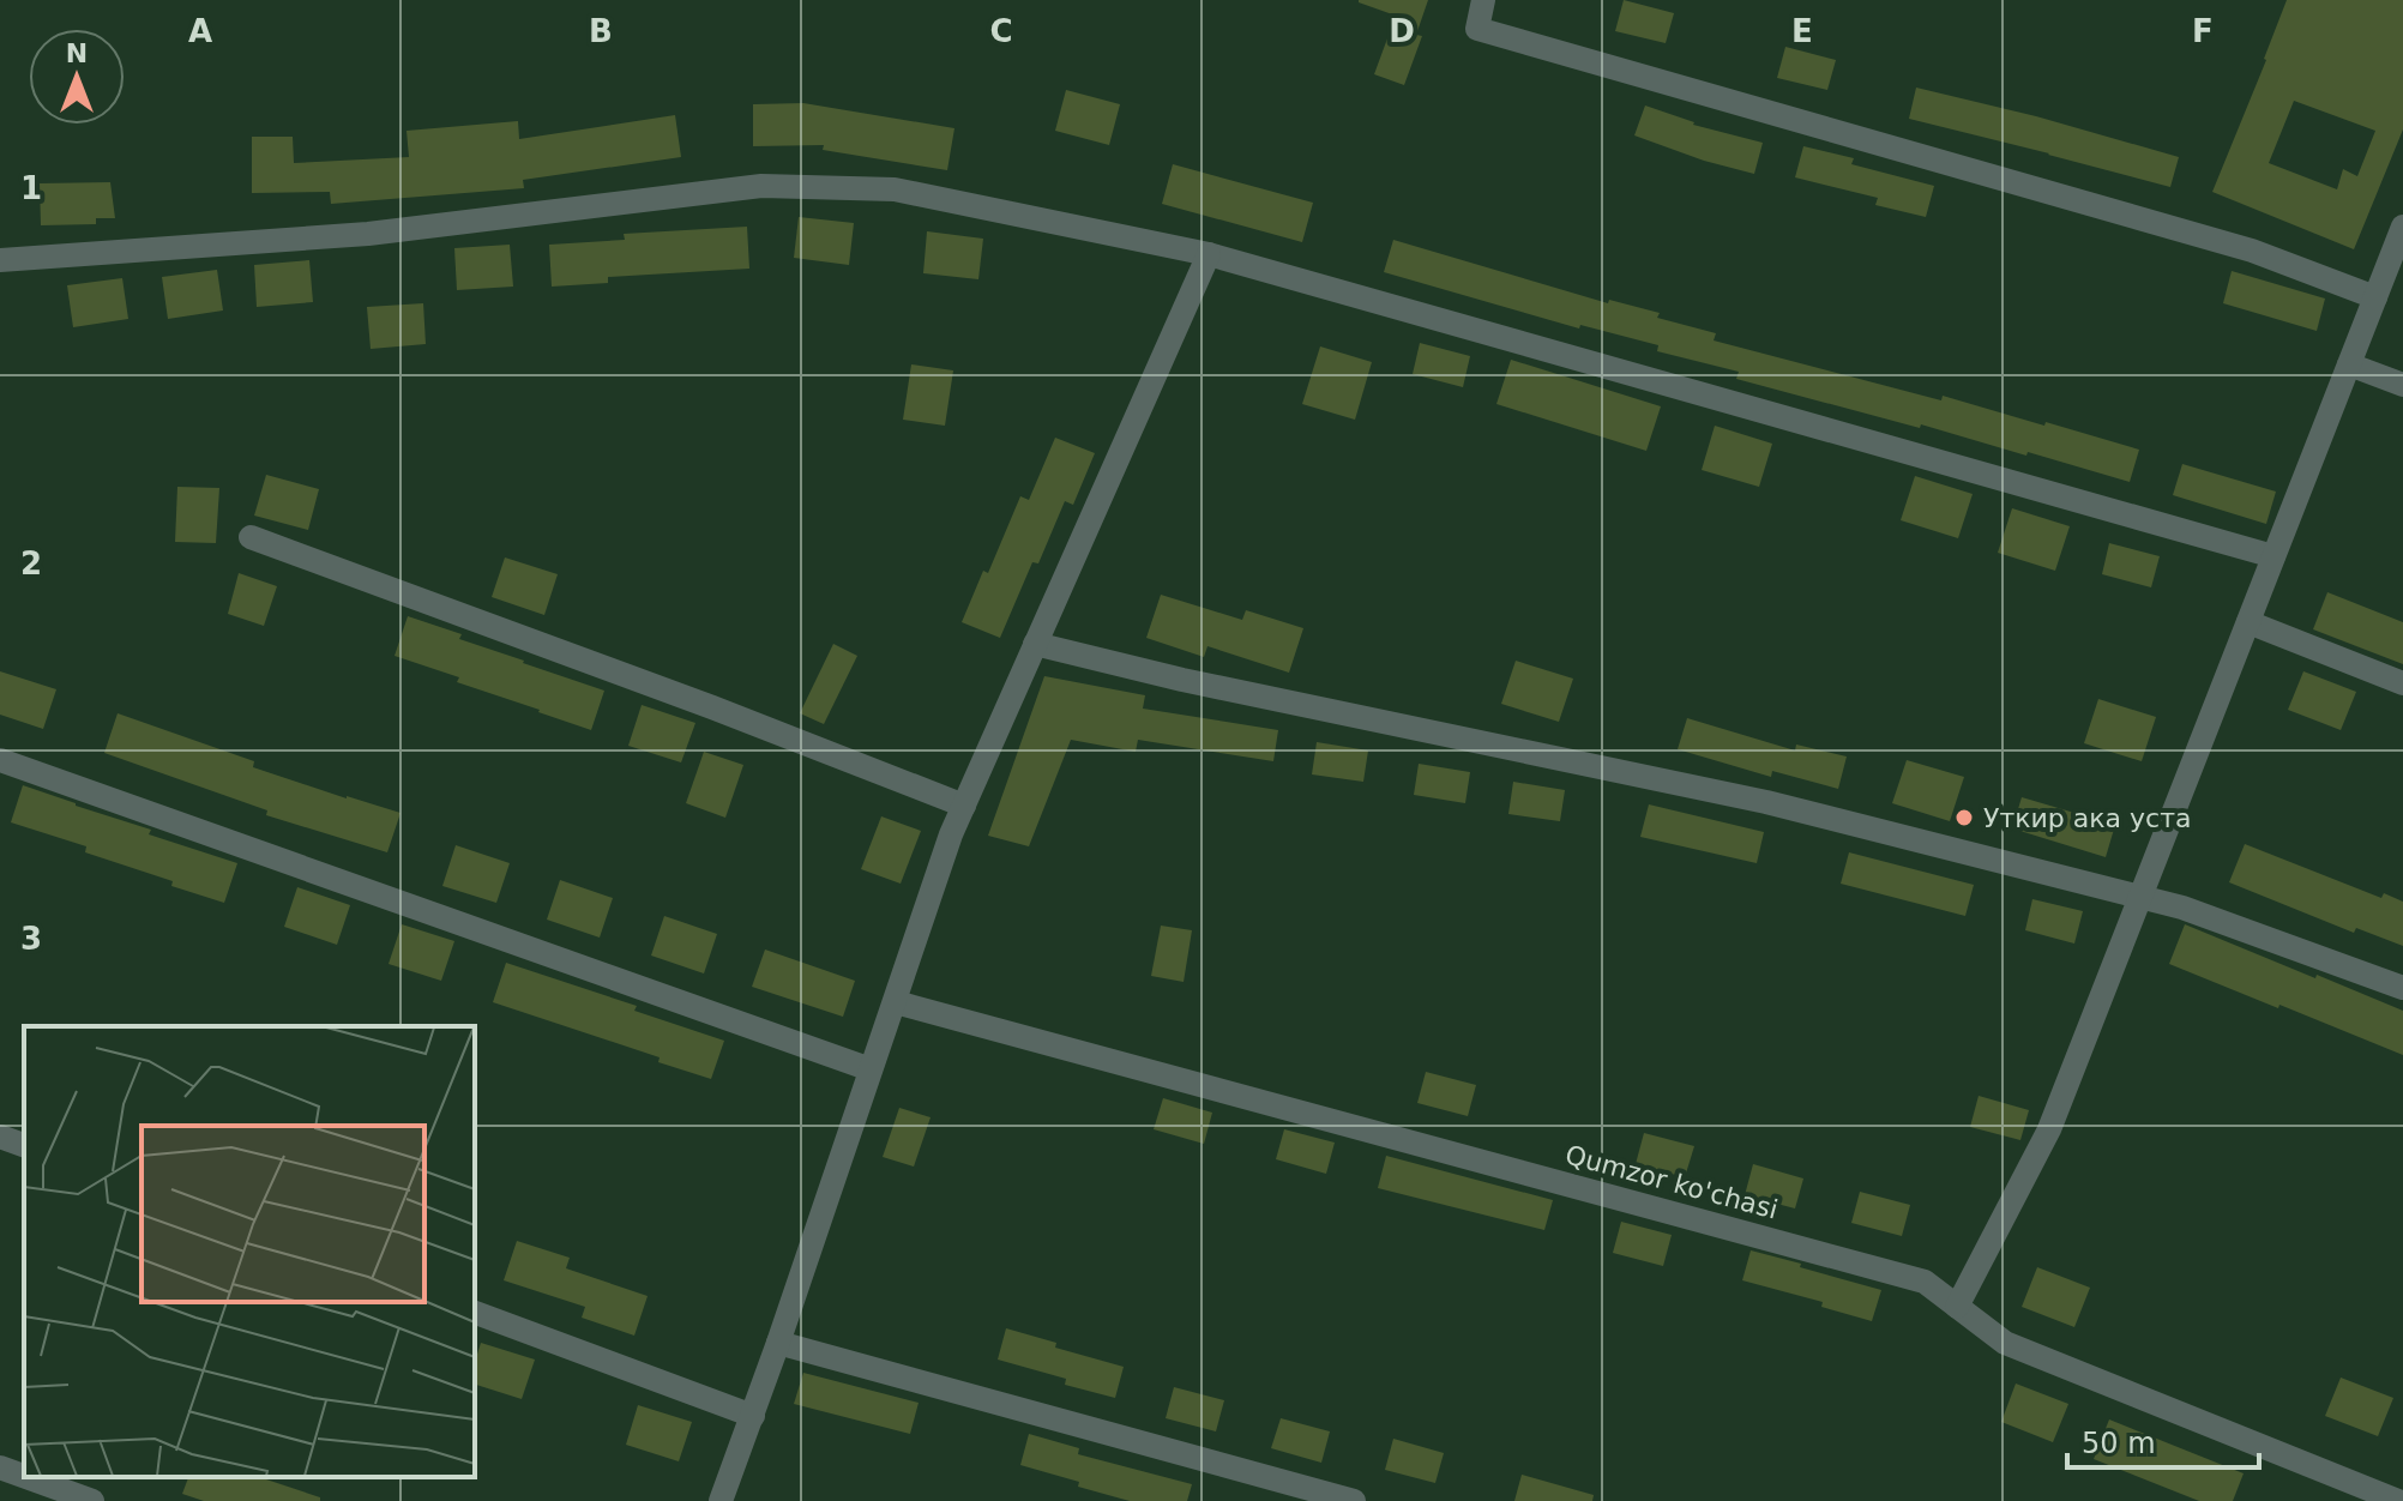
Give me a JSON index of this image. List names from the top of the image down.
{
  "streets": {
    "street": ["Qumzor ko'chasi"]
  },
  "places": ["Уткир ака уста"],
  "scale_bar": "50 m",
  "north": "top",
  "grid": {
    "columns": [
      "A",
      "B",
      "C",
      "D",
      "E",
      "F"
    ],
    "rows": ["1", "2", "3"]
  }
}
